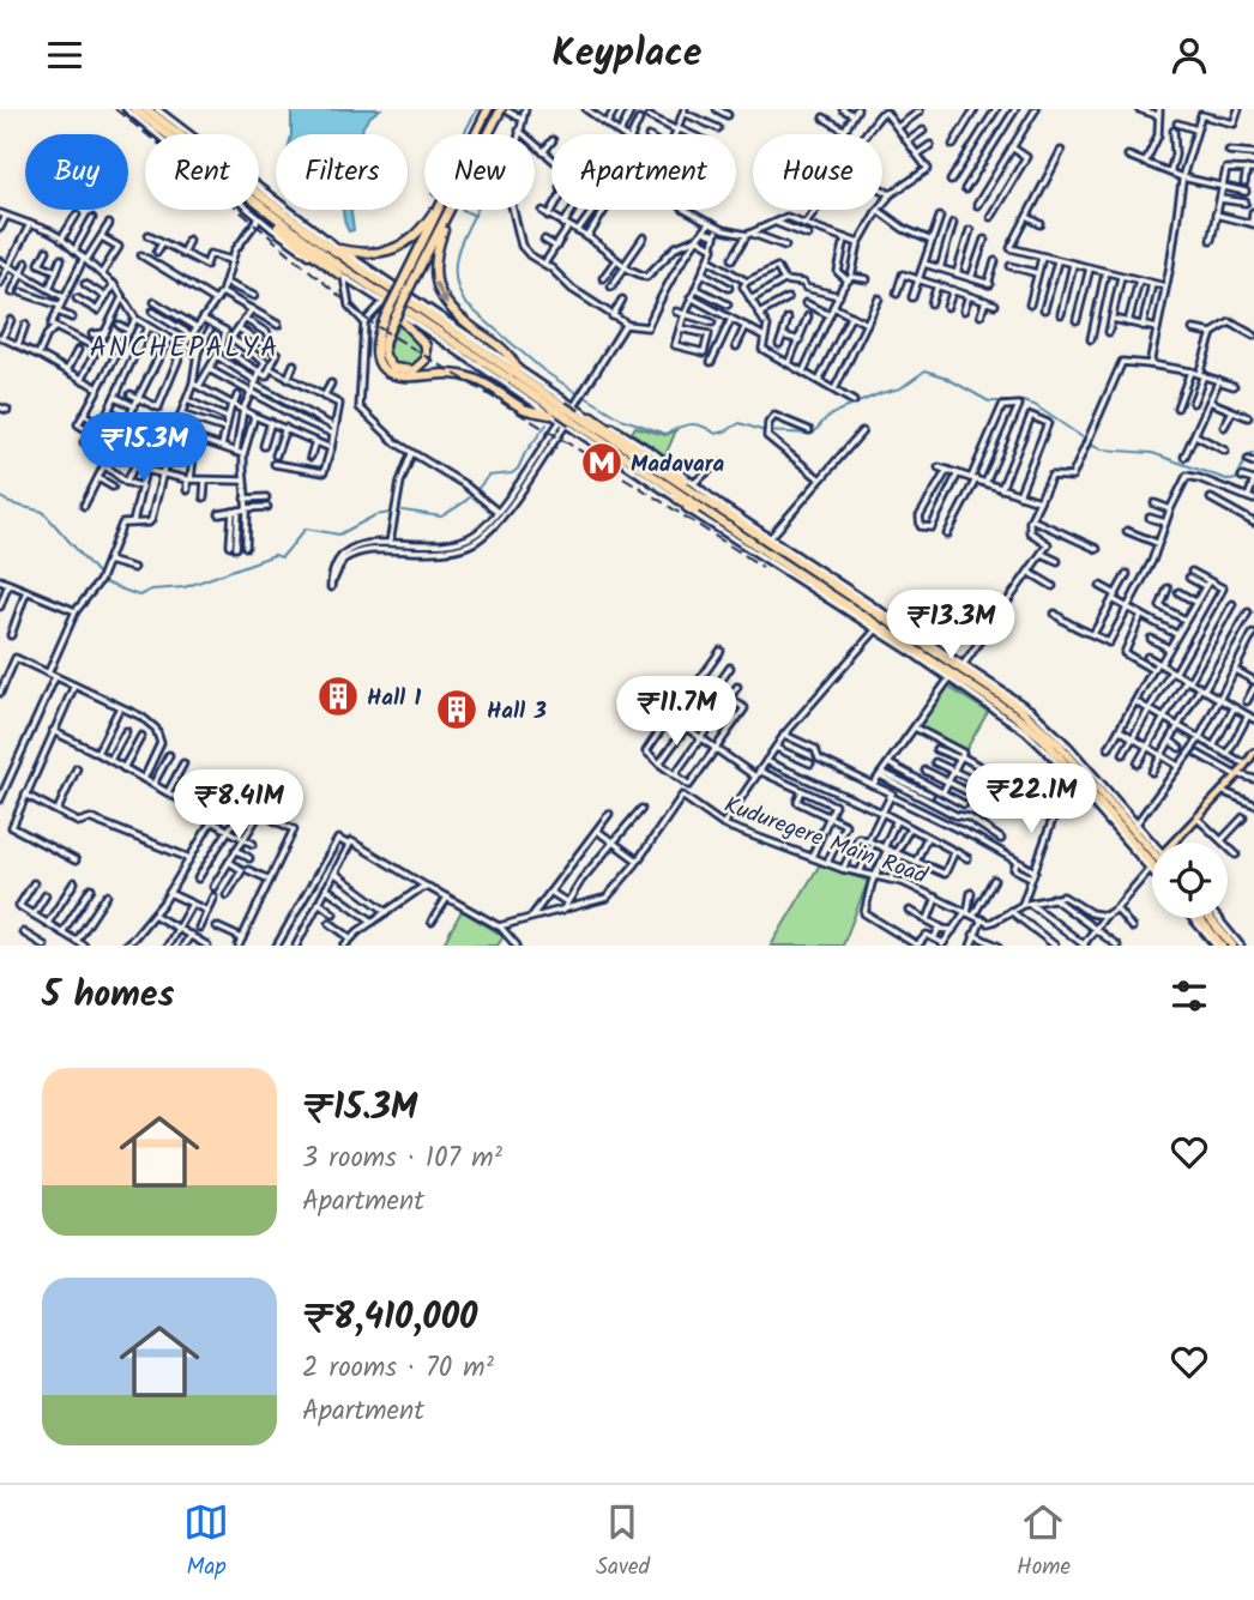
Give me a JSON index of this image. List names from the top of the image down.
{
  "streets": {
    "street": ["Kuduregere Main Road"]
  },
  "districts": ["ANCHEPALYA"],
  "places": {
    "metro station": ["Madavara"],
    "building": ["Hall 1", "Hall 3"]
  },
  "page": {
    "header": "Keyplace",
    "chip": [
      "Buy",
      "Rent",
      "Filters",
      "New",
      "Apartment",
      "House"
    ],
    "price": [
      "₹15.3M",
      "₹13.3M",
      "₹11.7M",
      "₹22.1M",
      "₹8.41M"
    ],
    "heading": "5 homes",
    "list": [
      {
        "name": "₹15.3M",
        "note": "3 rooms · 107 m² · Apartment"
      },
      {
        "name": "₹8,410,000",
        "note": "2 rooms · 70 m² · Apartment"
      }
    ],
    "tabs": ["Map", "Saved", "Home"]
  }
}
